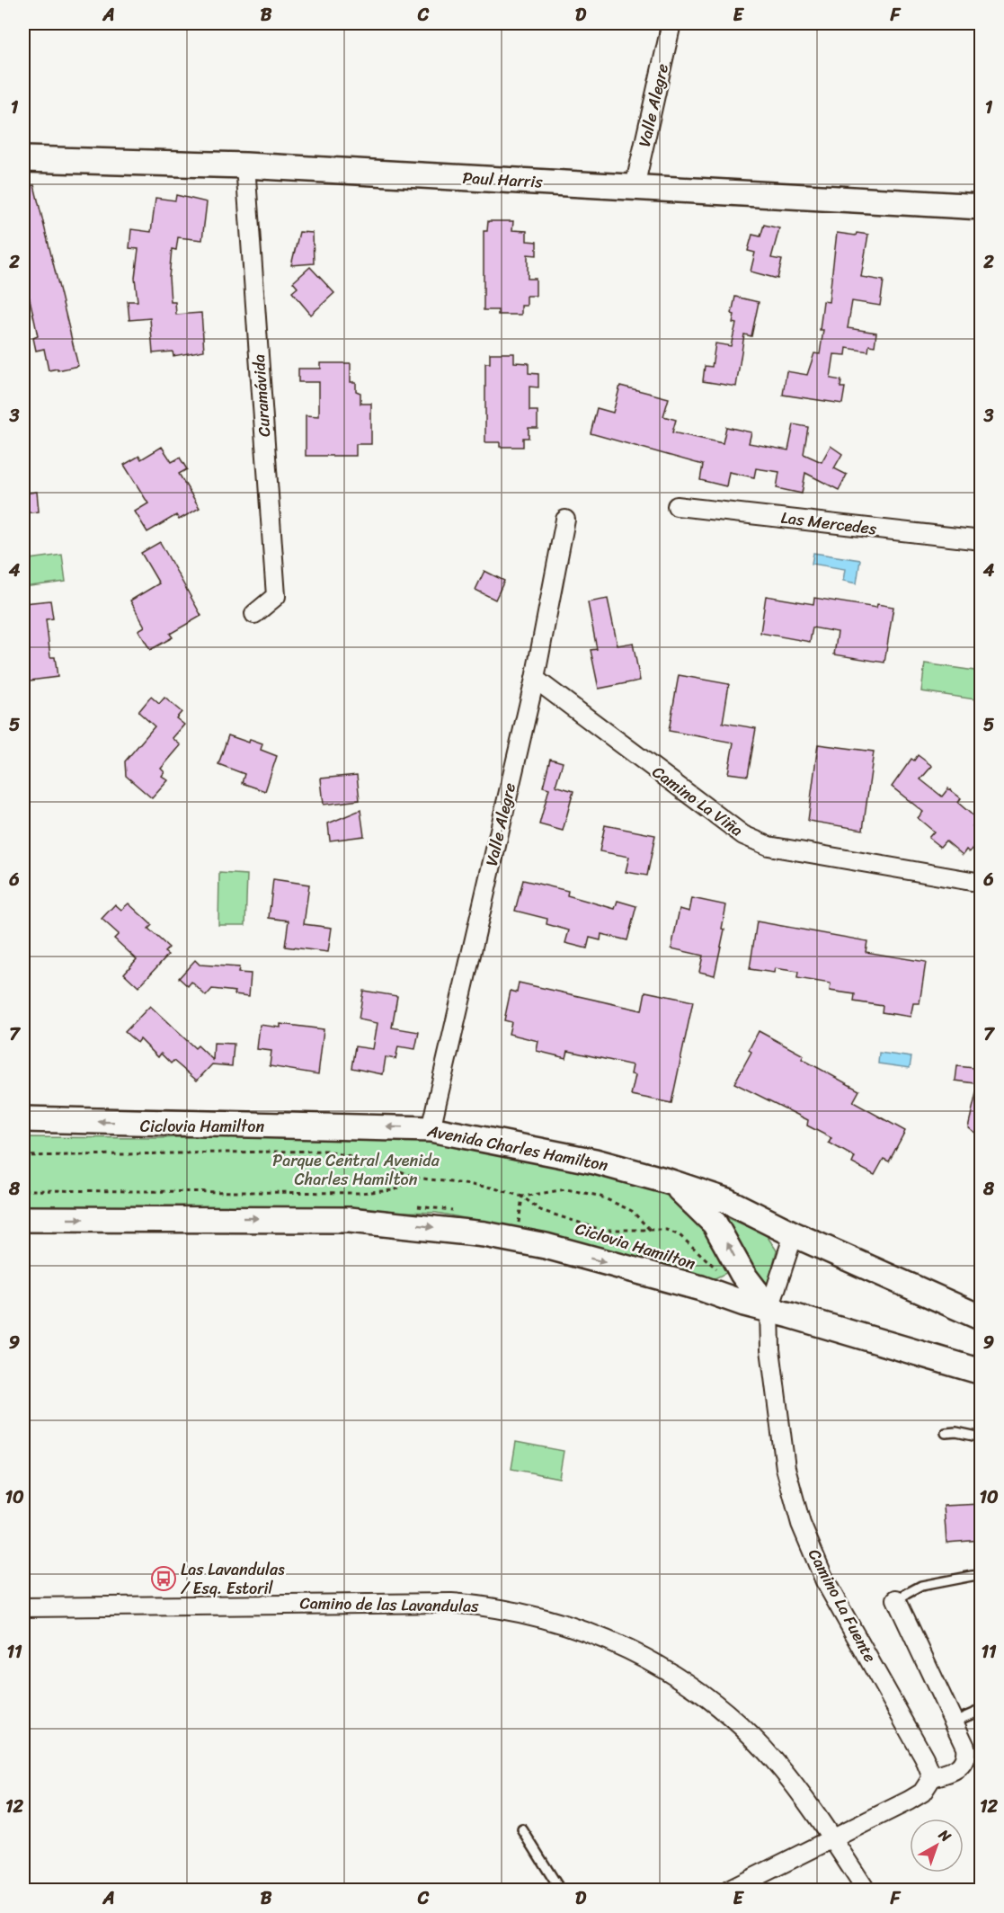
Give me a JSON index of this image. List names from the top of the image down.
{
  "streets": {
    "main road": ["Paul Harris", "Avenida Charles Hamilton"],
    "street": [
      "Valle Alegre",
      "Curamávida",
      "Las Mercedes",
      "Camino La Viña",
      "Camino de las Lavandulas",
      "Camino La Fuente"
    ],
    "path": ["Ciclovia Hamilton"]
  },
  "crossings": [
    ["Valle Alegre", "Paul Harris"],
    ["Valle Alegre", "Camino La Viña"],
    ["Valle Alegre", "Avenida Charles Hamilton"],
    ["Paul Harris", "Curamávida"],
    ["Avenida Charles Hamilton", "Camino La Fuente"]
  ],
  "parks": ["Parque Central Avenida Charles Hamilton"],
  "places": {
    "bus stop": ["Las Lavandulas / Esq. Estoril"]
  },
  "north": "top right",
  "grid": {
    "columns": [
      "A",
      "B",
      "C",
      "D",
      "E",
      "F"
    ],
    "rows": [
      "1",
      "2",
      "3",
      "4",
      "5",
      "6",
      "7",
      "8",
      "9",
      "10",
      "11",
      "12"
    ]
  }
}
